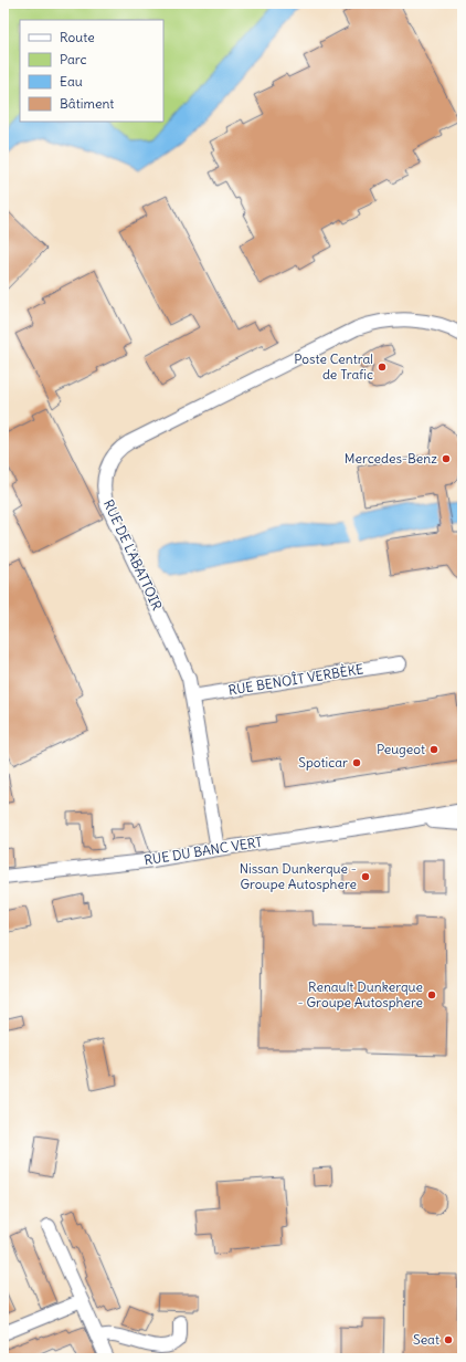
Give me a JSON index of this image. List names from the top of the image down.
{
  "streets": {
    "street": ["RUE DE L'ABATTOIR", "RUE BENOÎT VERBÈKE", "RUE DU BANC VERT"]
  },
  "crossings": [
    ["RUE DE L'ABATTOIR", "RUE BENOÎT VERBÈKE"],
    ["RUE DE L'ABATTOIR", "RUE DU BANC VERT"]
  ],
  "places": [
    "Poste Central de Trafic",
    "Mercedes-Benz",
    "Peugeot",
    "Spoticar",
    "Nissan Dunkerque - Groupe Autosphere",
    "Renault Dunkerque - Groupe Autosphere",
    "Seat"
  ],
  "legend": [
    "Route",
    "Parc",
    "Eau",
    "Bâtiment"
  ]
}
